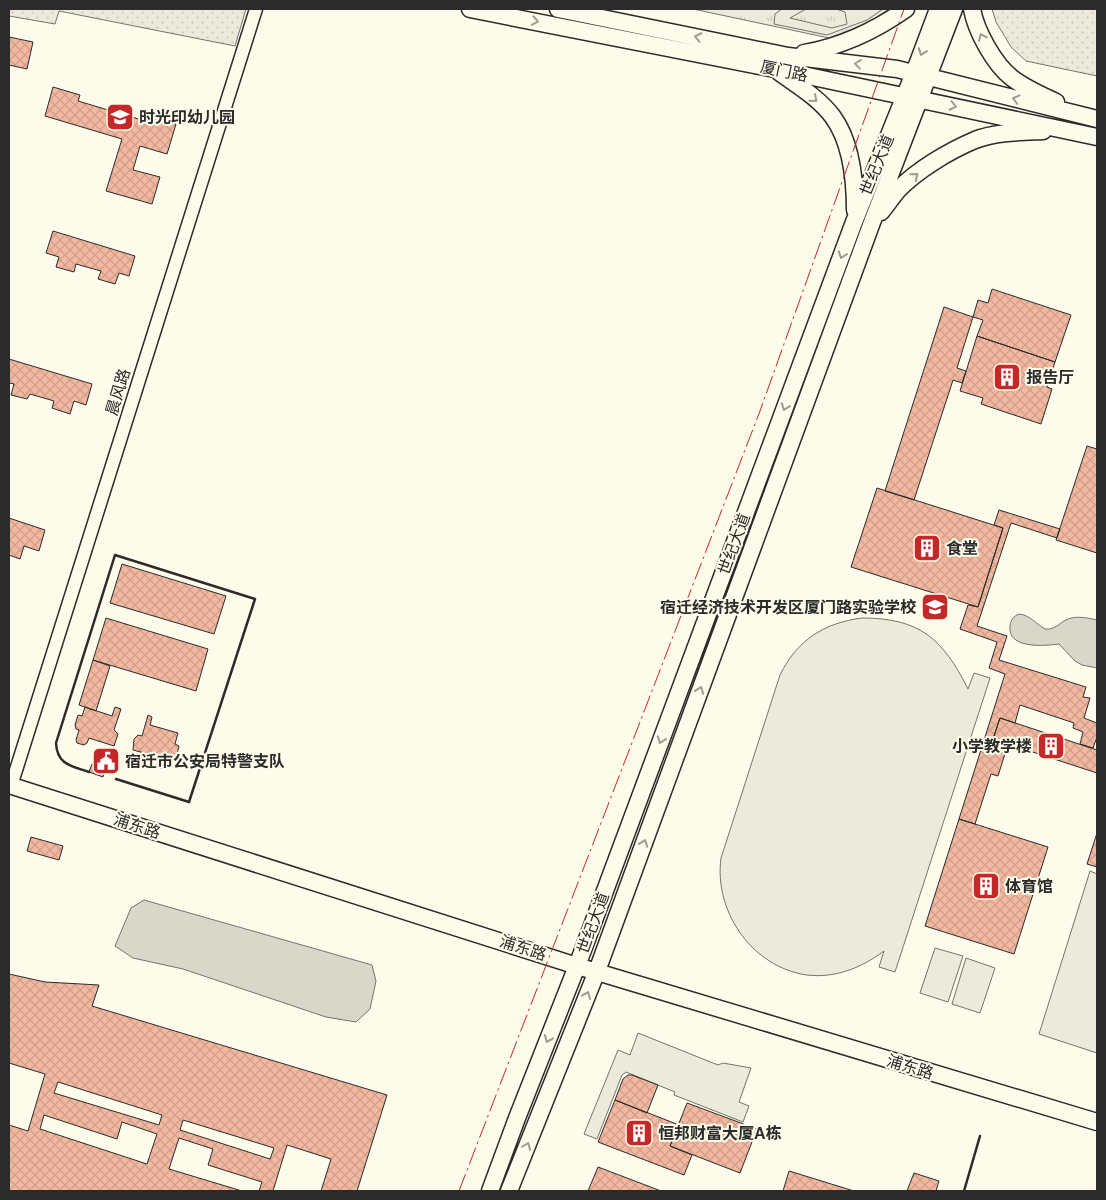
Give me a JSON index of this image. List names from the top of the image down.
{
  "streets": {
    "street": [
      "厦门路",
      "世纪大道",
      "晨风路",
      "浦东路"
    ]
  },
  "crossings": [
    ["厦门路", "世纪大道"],
    ["世纪大道", "浦东路"],
    ["晨风路", "浦东路"]
  ],
  "places": {
    "school or university": ["时光印幼儿园", "宿迁经济技术开发区厦门路实验学校"],
    "building": [
      "报告厅",
      "食堂",
      "小学教学楼",
      "体育馆",
      "恒邦财富大厦A栋"
    ],
    "public building": ["宿迁市公安局特警支队"]
  }
}
